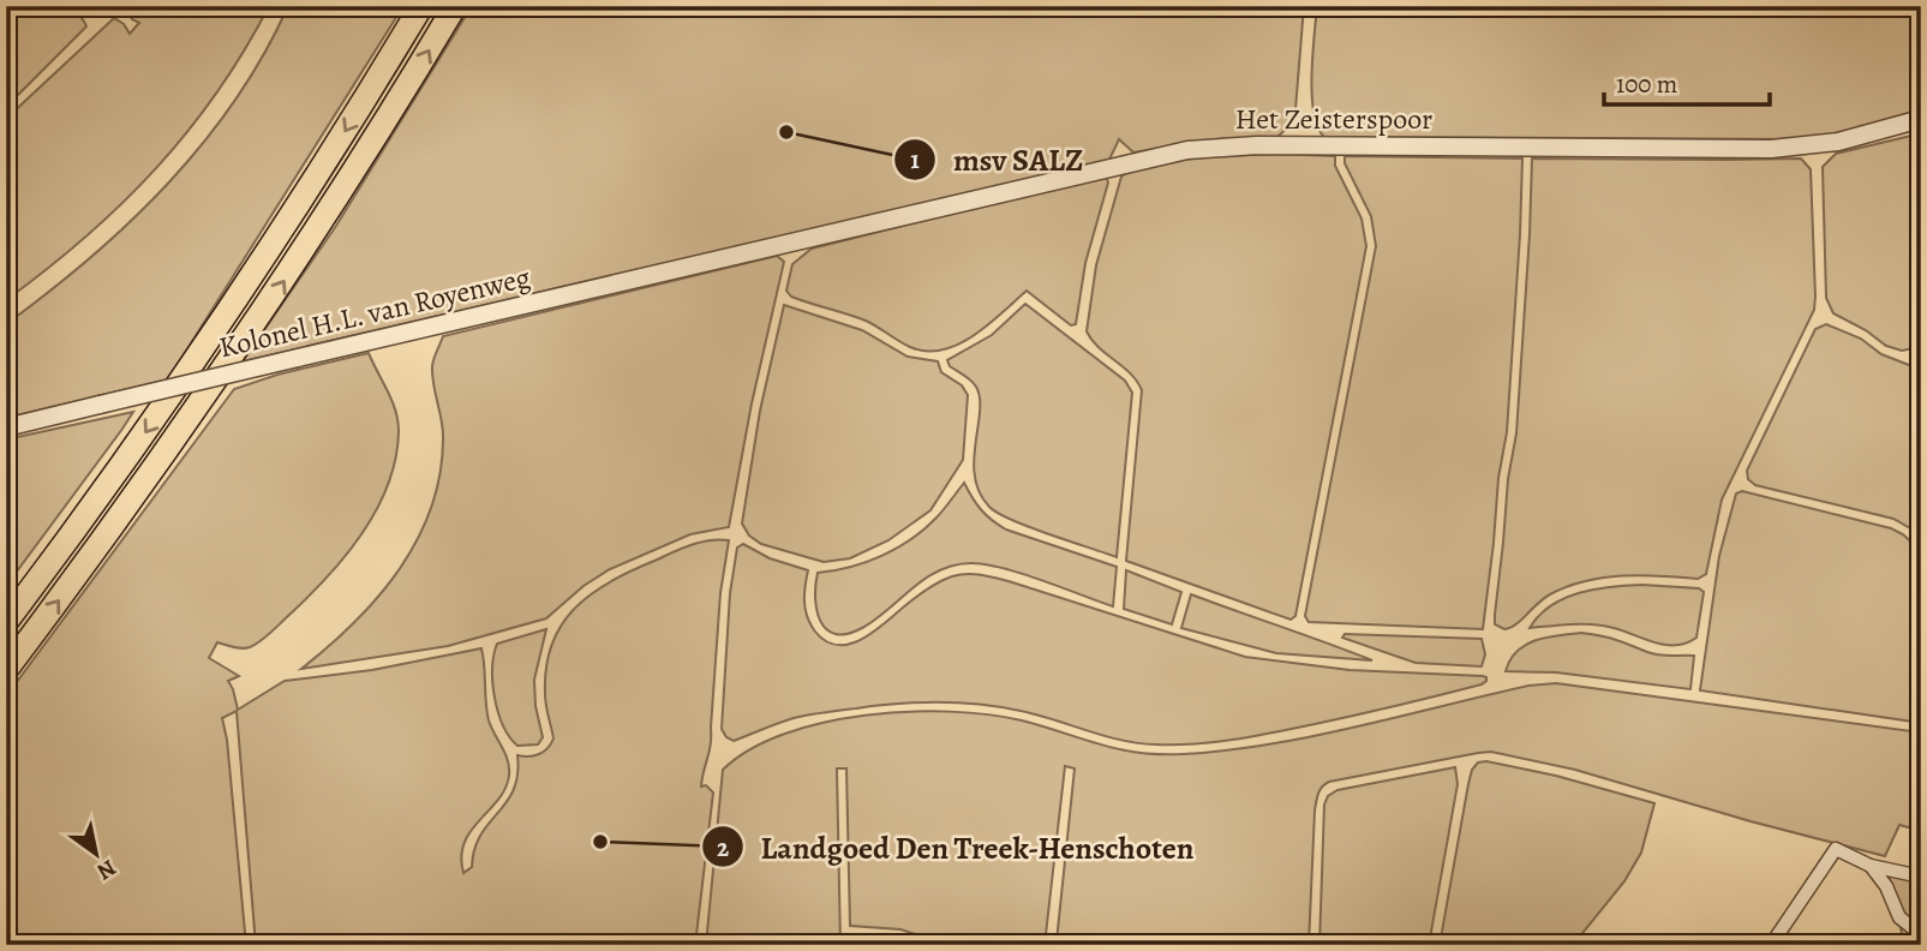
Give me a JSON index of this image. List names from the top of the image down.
{
  "streets": {
    "street": ["Het Zeisterspoor", "Kolonel H.L. van Royenweg"]
  },
  "crossings": [
    ["Het Zeisterspoor", "Kolonel H.L. van Royenweg"]
  ],
  "places": ["msv SALZ", "Landgoed Den Treek-Henschoten"],
  "scale_bar": "100 m",
  "north": "bottom right"
}
